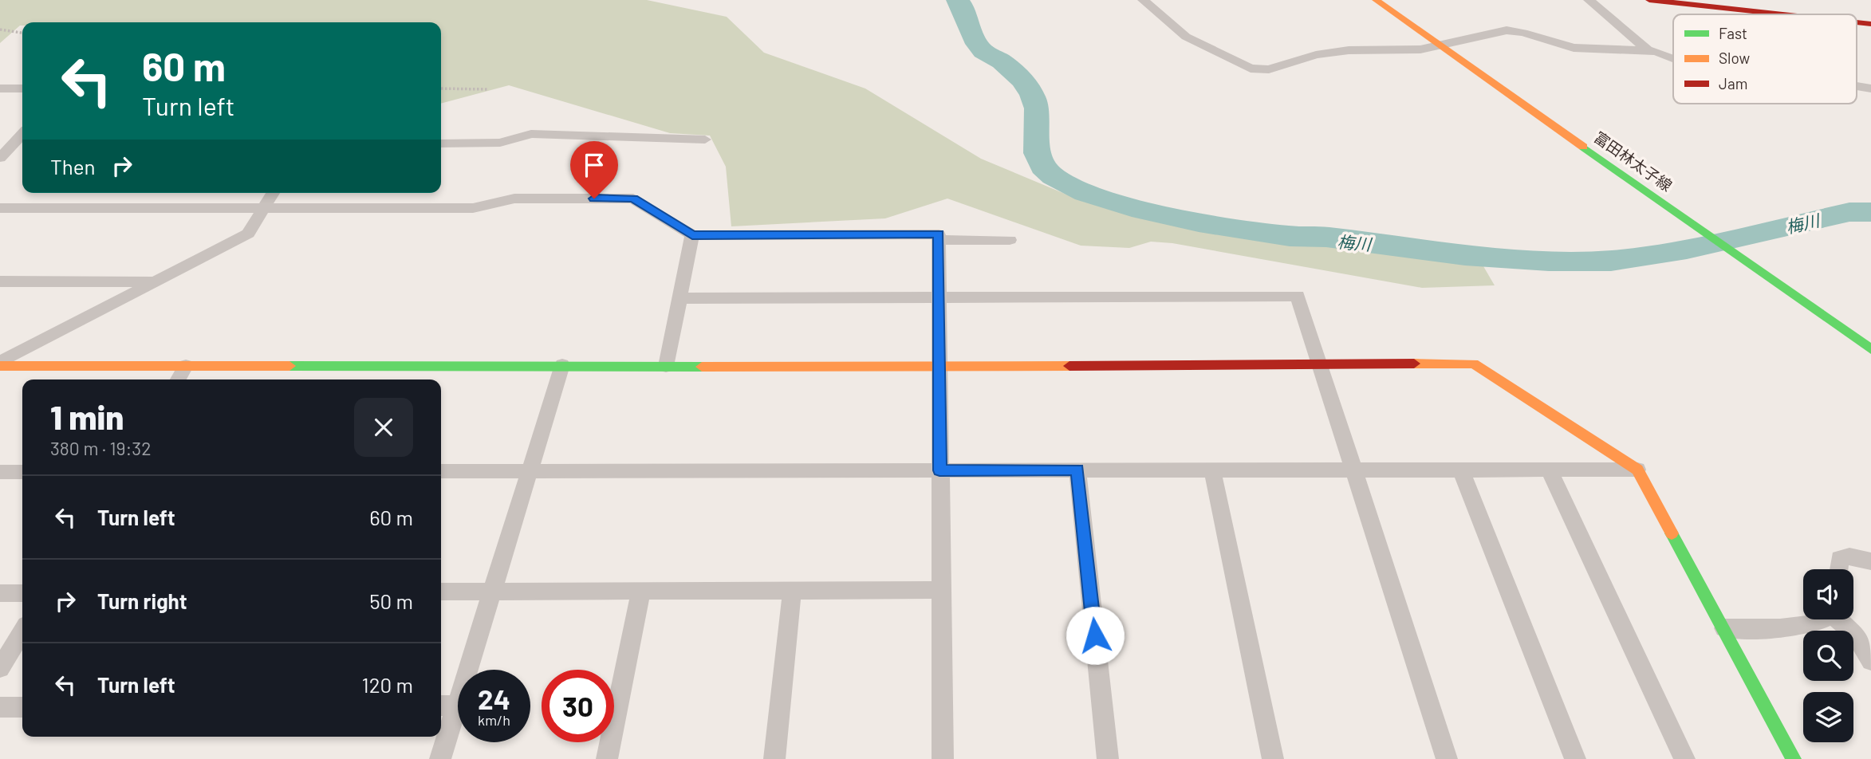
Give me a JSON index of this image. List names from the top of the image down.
{
  "streets": {
    "street": ["富田林太子線"]
  },
  "water": ["梅川"],
  "legend": ["Fast", "Slow", "Jam"],
  "page": {
    "turn": ["60 m", "Turn left"],
    "then": "Then",
    "heading": ["1 min", "380 m · 19:32"],
    "list": [
      {
        "name": "Turn left",
        "value": "60 m"
      },
      {
        "name": "Turn right",
        "value": "50 m"
      },
      {
        "name": "Turn left",
        "value": "120 m"
      }
    ],
    "speed": "24 km/h",
    "limit": "30"
  }
}
